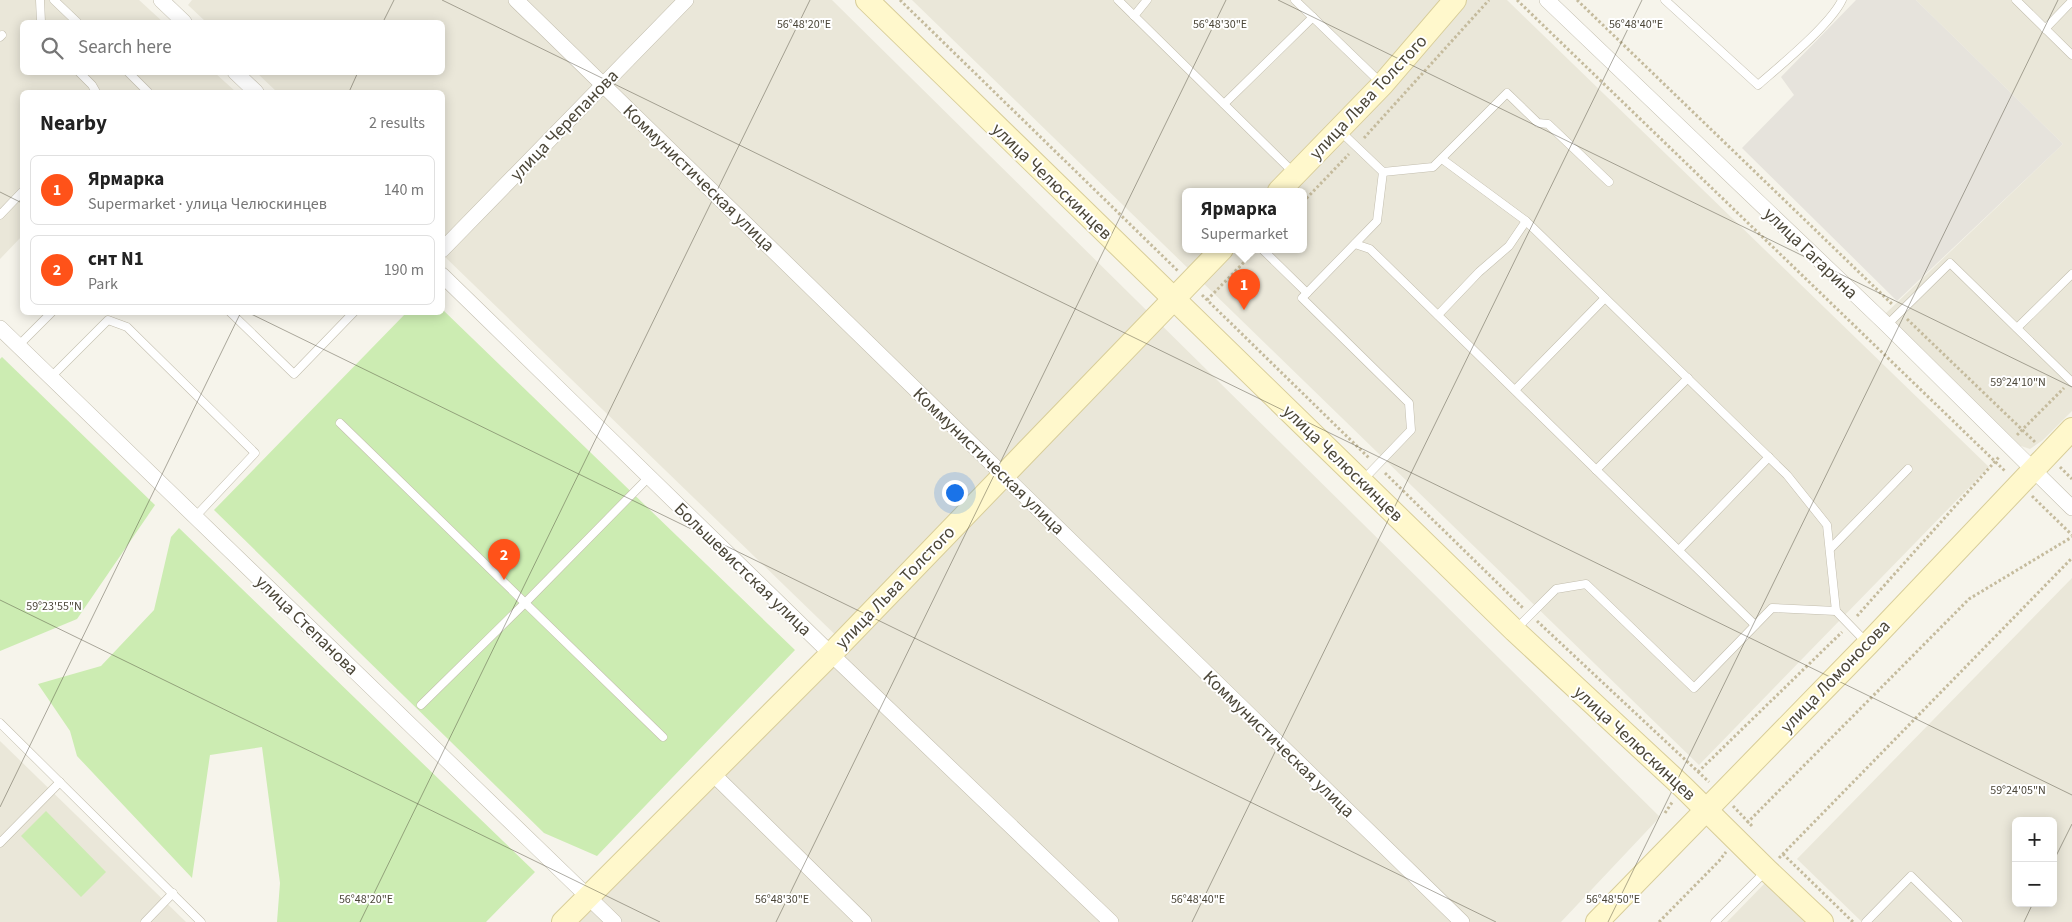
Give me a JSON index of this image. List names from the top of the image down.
{
  "streets": {
    "street": [
      "улица Льва Толстого",
      "улица Черепанова",
      "Коммунистическая улица",
      "улица Челюскинцев",
      "улица Гагарина",
      "Большевистская улица",
      "улица Степанова",
      "улица Ломоносова"
    ]
  },
  "crossings": [
    ["улица Льва Толстого", "Коммунистическая улица"],
    ["улица Льва Толстого", "улица Челюскинцев"],
    ["улица Льва Толстого", "Большевистская улица"],
    ["улица Льва Толстого", "улица Степанова"],
    ["улица Черепанова", "Коммунистическая улица"],
    ["улица Челюскинцев", "улица Ломоносова"],
    ["улица Гагарина", "улица Ломоносова"]
  ],
  "page": {
    "search": "Search here",
    "heading": ["Nearby", "2 results"],
    "list": [
      {
        "mark": "1",
        "name": "Ярмарка",
        "note": "Supermarket · улица Челюскинцев",
        "value": "140 m"
      },
      {
        "mark": "2",
        "name": "снт N1",
        "note": "Park",
        "value": "190 m"
      }
    ],
    "popup": ["Ярмарка", "Supermarket"],
    "pins": ["1", "2"],
    "map_buttons": ["+", "−"]
  },
  "coordinates": [
    "56°48'20\"E",
    "56°48'30\"E",
    "56°48'40\"E",
    "59°24'10\"N",
    "59°23'55\"N",
    "59°24'05\"N",
    "56°48'50\"E"
  ]
}
